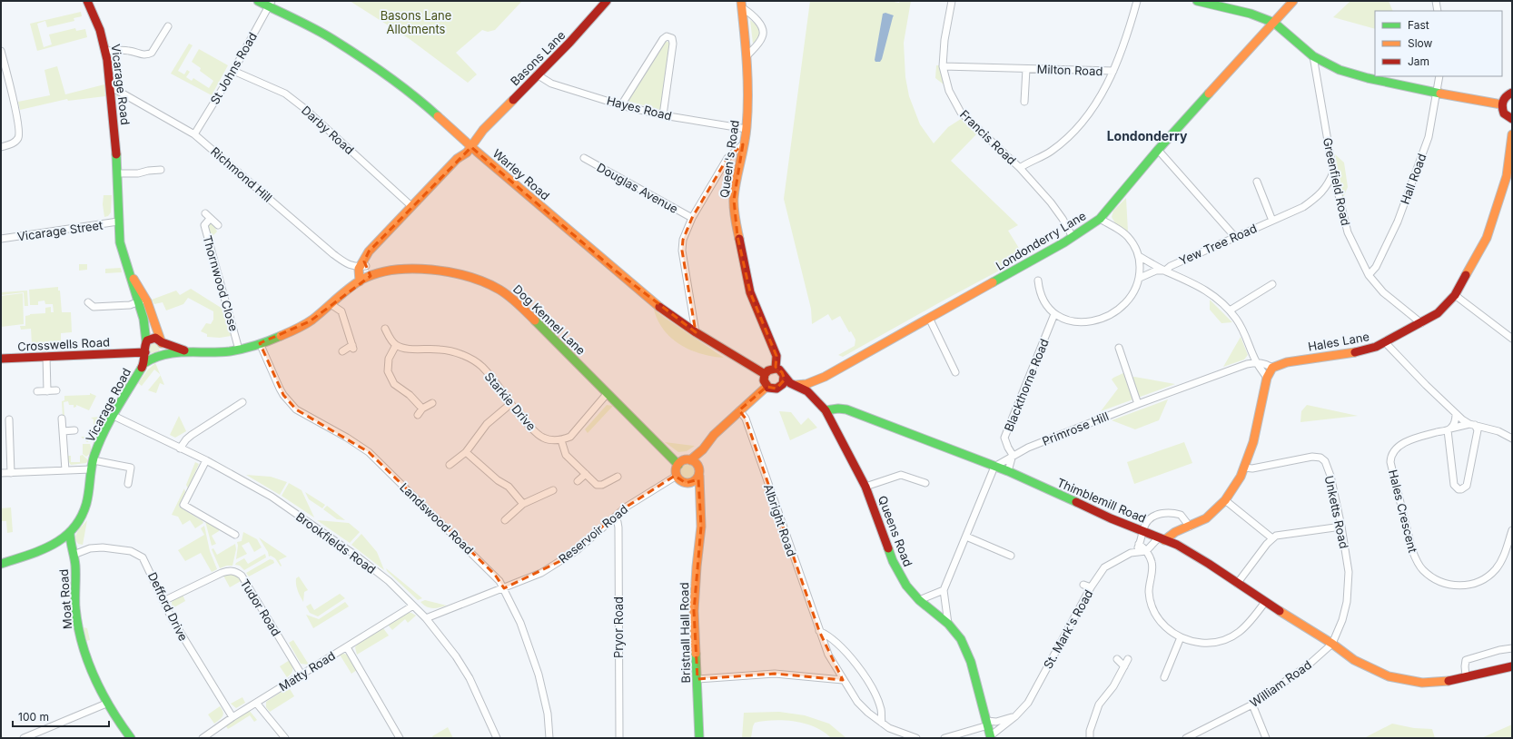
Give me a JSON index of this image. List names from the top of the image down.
{
  "streets": {
    "street": [
      "Basons Lane",
      "St Johns Road",
      "Milton Road",
      "Vicarage Road",
      "Hayes Road",
      "Darby Road",
      "Francis Road",
      "Queen's Road",
      "Richmond Hill",
      "Warley Road",
      "Hall Road",
      "Greenfield Road",
      "Douglas Avenue",
      "Vicarage Street",
      "Londonderry Lane",
      "Yew Tree Road",
      "Thornwood Close",
      "Dog Kennel Lane",
      "Hales Lane",
      "Crosswells Road",
      "Blackthorne Road",
      "Starkie Drive",
      "Primrose Hill",
      "Thimblemill Road",
      "Hales Crescent",
      "Unketts Road",
      "Landswood Road",
      "Albright Road",
      "Queens Road",
      "Reservoir Road",
      "Brookfields Road",
      "Moat Road",
      "Defford Drive",
      "Tudor Road",
      "Pryor Road",
      "St. Mark's Road",
      "Bristnall Hall Road",
      "Matty Road",
      "William Road"
    ]
  },
  "crossings": [
    ["Basons Lane", "Hayes Road"],
    ["Basons Lane", "Darby Road"],
    ["Basons Lane", "Richmond Hill"],
    ["Basons Lane", "Warley Road"],
    ["St Johns Road", "Darby Road"],
    ["St Johns Road", "Richmond Hill"],
    ["St Johns Road", "Warley Road"],
    ["Milton Road", "Francis Road"],
    ["Vicarage Road", "Richmond Hill"],
    ["Vicarage Road", "Vicarage Street"],
    ["Vicarage Road", "Dog Kennel Lane"],
    ["Vicarage Road", "Crosswells Road"],
    ["Vicarage Road", "Brookfields Road"],
    ["Vicarage Road", "Moat Road"],
    ["Hayes Road", "Queen's Road"],
    ["Francis Road", "Londonderry Lane"],
    ["Queen's Road", "Warley Road"],
    ["Hall Road", "Greenfield Road"],
    ["Greenfield Road", "Yew Tree Road"],
    ["Greenfield Road", "Hales Lane"],
    ["Thornwood Close", "Dog Kennel Lane"],
    ["Dog Kennel Lane", "Crosswells Road"],
    ["Dog Kennel Lane", "Landswood Road"],
    ["Dog Kennel Lane", "Reservoir Road"],
    ["Dog Kennel Lane", "Bristnall Hall Road"],
    ["Blackthorne Road", "Primrose Hill"],
    ["Thimblemill Road", "Unketts Road"],
    ["Thimblemill Road", "St. Mark's Road"],
    ["Thimblemill Road", "William Road"],
    ["Unketts Road", "William Road"],
    ["Landswood Road", "Reservoir Road"],
    ["Queens Road", "St. Mark's Road"],
    ["Reservoir Road", "Brookfields Road"],
    ["Reservoir Road", "Pryor Road"],
    ["Reservoir Road", "Bristnall Hall Road"],
    ["Brookfields Road", "Matty Road"],
    ["Moat Road", "Defford Drive"],
    ["Defford Drive", "Tudor Road"],
    ["Defford Drive", "Matty Road"],
    ["Tudor Road", "Matty Road"]
  ],
  "districts": ["Londonderry"],
  "parks": ["Basons Lane Allotments"],
  "legend": ["Fast", "Slow", "Jam"],
  "scale_bar": "100 m"
}
